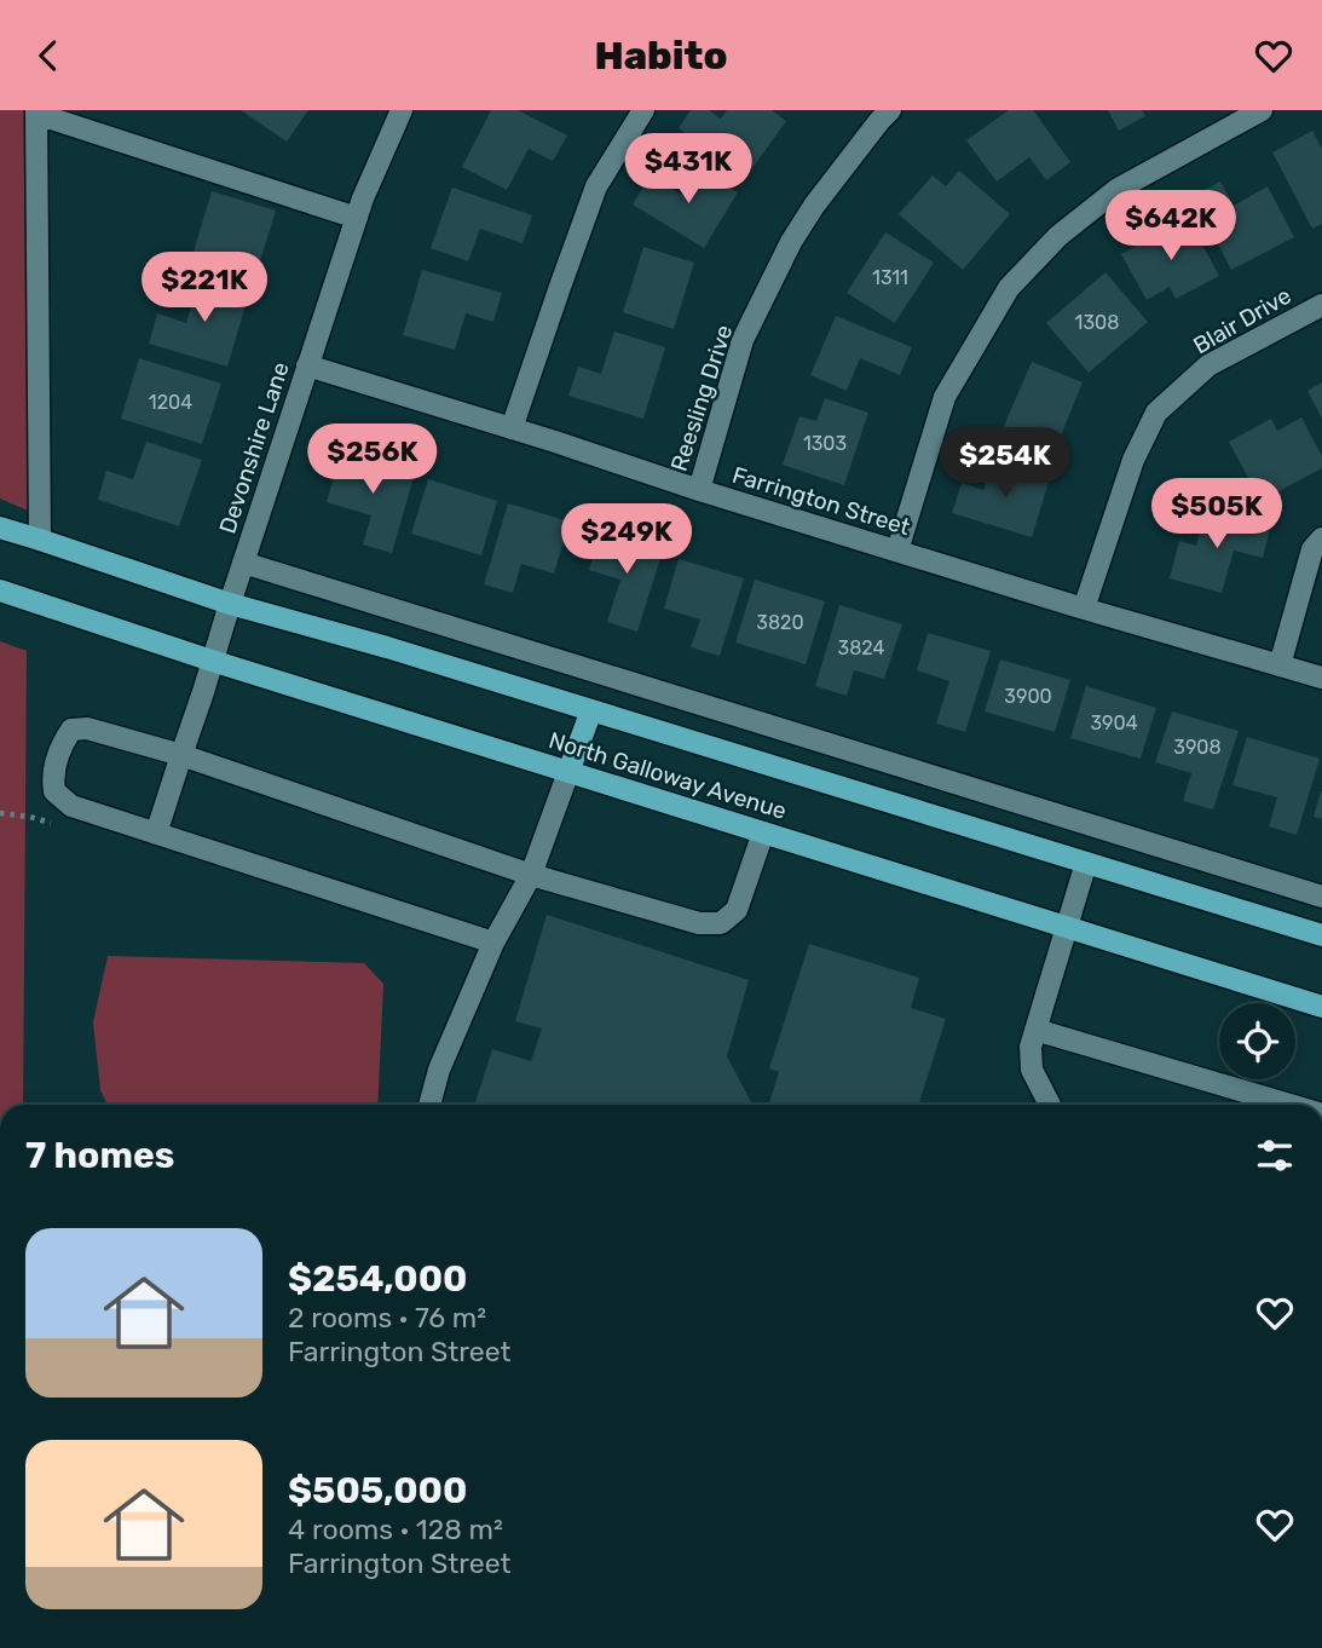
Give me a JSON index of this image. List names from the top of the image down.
{
  "streets": {
    "main road": ["North Galloway Avenue"],
    "street": [
      "Blair Drive",
      "Reesling Drive",
      "Devonshire Lane",
      "Farrington Street"
    ]
  },
  "crossings": [
    ["Blair Drive", "Farrington Street"],
    ["Reesling Drive", "Farrington Street"],
    ["Devonshire Lane", "Farrington Street"],
    ["Devonshire Lane", "North Galloway Avenue"]
  ],
  "house_numbers": [
    "1311",
    "1308",
    "1204",
    "1303",
    "3820",
    "3824",
    "3900",
    "3904",
    "3908"
  ],
  "page": {
    "header": "Habito",
    "price": [
      "$431K",
      "$642K",
      "$221K",
      "$256K",
      "$254K",
      "$505K",
      "$249K"
    ],
    "heading": "7 homes",
    "list": [
      {
        "name": "$254,000",
        "note": "2 rooms · 76 m² · Farrington Street"
      },
      {
        "name": "$505,000",
        "note": "4 rooms · 128 m² · Farrington Street"
      }
    ]
  }
}
